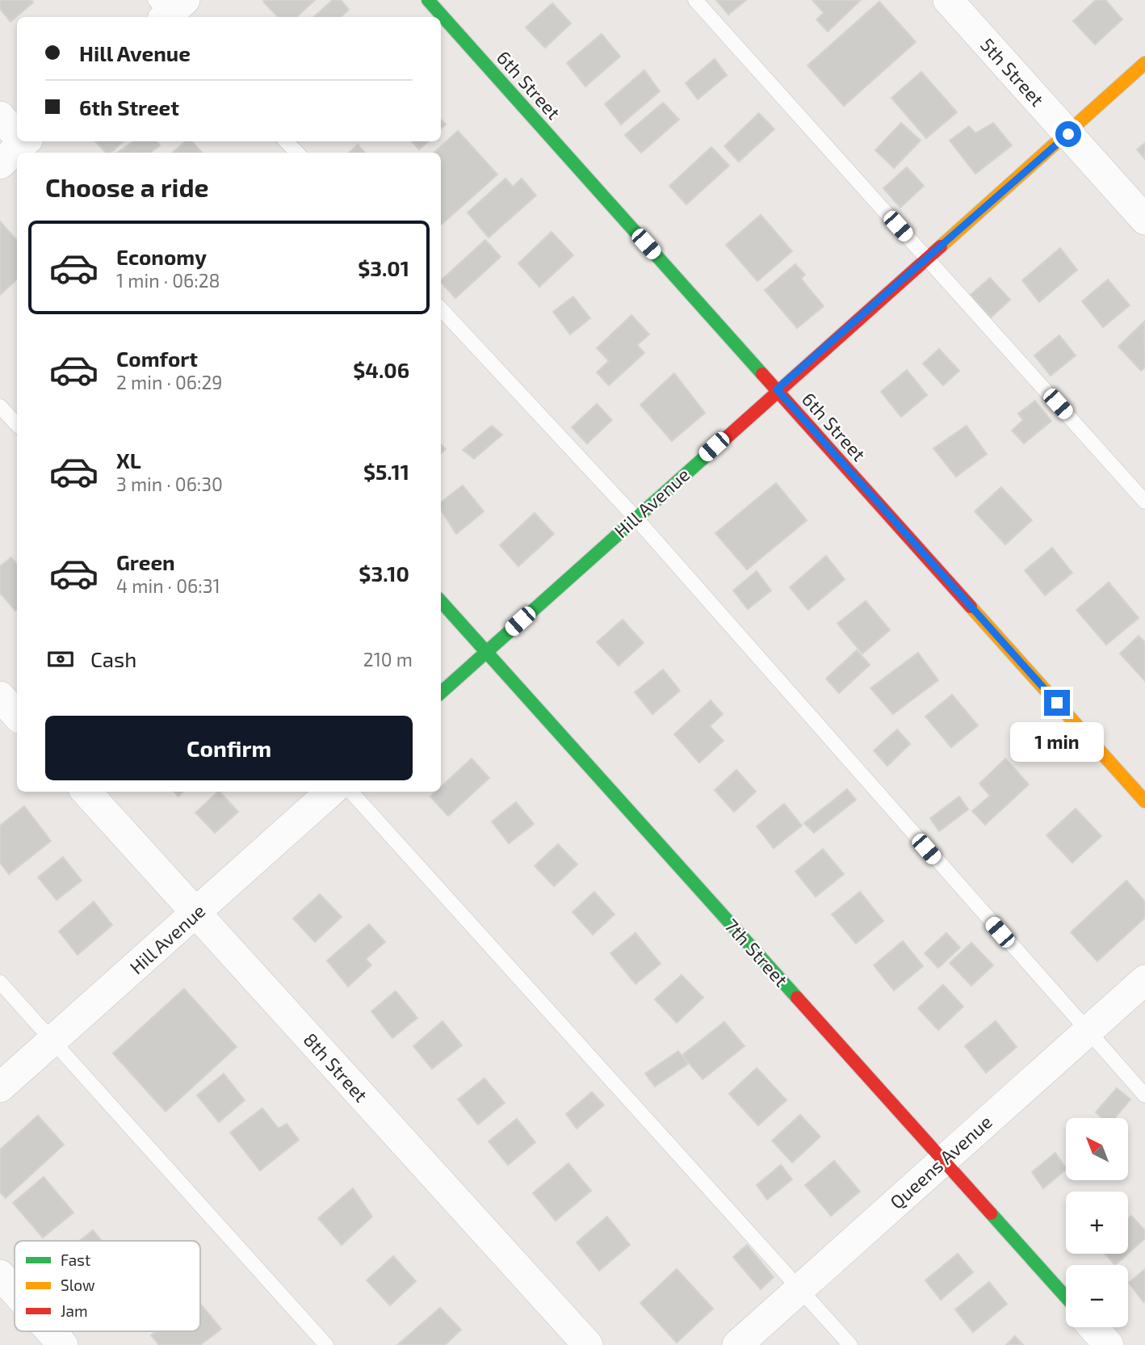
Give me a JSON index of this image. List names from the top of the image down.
{
  "streets": {
    "street": [
      "5th Street",
      "6th Street",
      "Hill Avenue",
      "7th Street",
      "8th Street",
      "Queens Avenue"
    ]
  },
  "crossings": [
    ["5th Street", "Hill Avenue"],
    ["6th Street", "Hill Avenue"],
    ["Hill Avenue", "7th Street"],
    ["Hill Avenue", "8th Street"],
    ["7th Street", "Queens Avenue"]
  ],
  "legend": ["Fast", "Slow", "Jam"],
  "north": "top left",
  "page": {
    "banner": ["Hill Avenue", "6th Street"],
    "heading": "Choose a ride",
    "list": [
      {
        "name": "Economy",
        "note": "1 min · 06:28",
        "value": "$3.01"
      },
      {
        "name": "Comfort",
        "note": "2 min · 06:29",
        "value": "$4.06"
      },
      {
        "name": "XL",
        "note": "3 min · 06:30",
        "value": "$5.11"
      },
      {
        "name": "Green",
        "note": "4 min · 06:31",
        "value": "$3.10"
      }
    ],
    "pay": ["Cash", "210 m"],
    "buttons": "Confirm",
    "bubble": "1 min",
    "map_buttons": ["+", "−"]
  }
}
